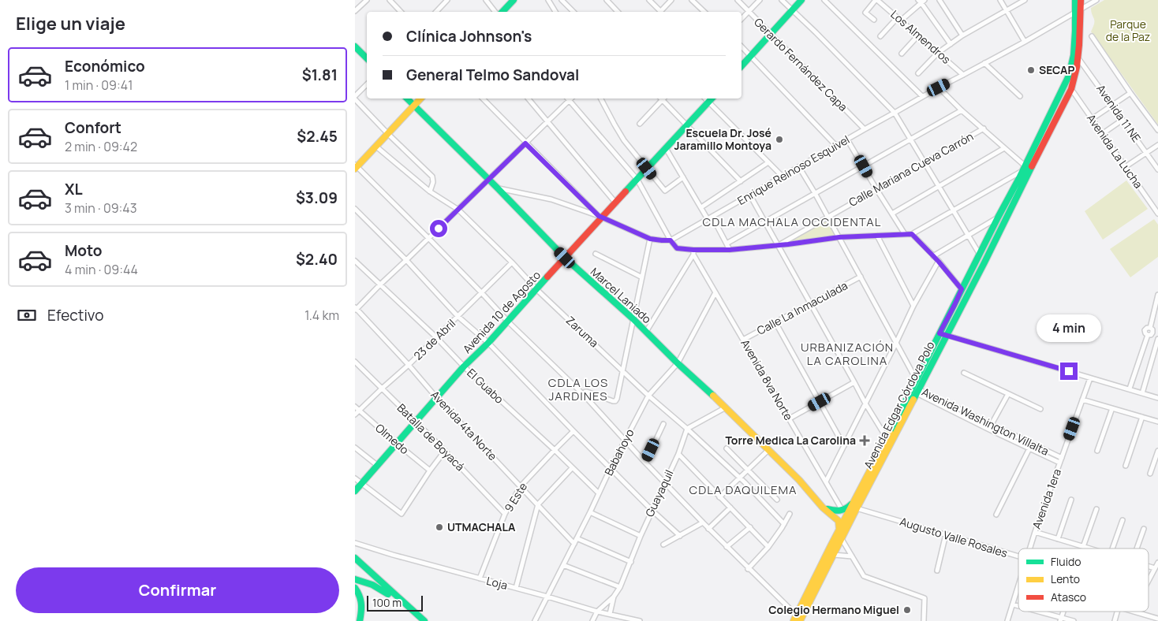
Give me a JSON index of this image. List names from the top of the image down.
{
  "streets": {
    "main road": ["Marcel Laniado", "Avenida 10 de Agosto", "Avenida Edgar Córdova Polo"],
    "street": [
      "Los Almendros",
      "Gerardo Fernández Capa",
      "Avenida 11 NE",
      "Avenida La Lucha",
      "Calle Mariana Cueva Carrón",
      "Enrique Reinoso Esquivel",
      "Calle La Inmaculada",
      "Zaruma",
      "23 de Abril",
      "Avenida 8va Norte",
      "El Guabo",
      "Avenida Washington Villalta",
      "Avenida 4ta Norte",
      "Batalla de Boyacá",
      "Olmedo",
      "Babahoyo",
      "Guayaquil",
      "9 Este",
      "Avenida 1era",
      "Augusto Valle Rosales",
      "Loja"
    ]
  },
  "crossings": [
    ["Los Almendros", "Enrique Reinoso Esquivel"],
    ["Gerardo Fernández Capa", "Enrique Reinoso Esquivel"],
    ["Avenida 11 NE", "Avenida Edgar Córdova Polo"],
    ["Avenida La Lucha", "Avenida Edgar Córdova Polo"],
    ["Calle Mariana Cueva Carrón", "Avenida Washington Villalta"],
    ["Enrique Reinoso Esquivel", "Avenida Edgar Córdova Polo"],
    ["Enrique Reinoso Esquivel", "Avenida Washington Villalta"],
    ["Marcel Laniado", "Avenida 10 de Agosto"],
    ["Marcel Laniado", "Avenida Edgar Córdova Polo"],
    ["Marcel Laniado", "Babahoyo"],
    ["Calle La Inmaculada", "Avenida 8va Norte"],
    ["Calle La Inmaculada", "Avenida Washington Villalta"],
    ["Avenida 10 de Agosto", "Zaruma"],
    ["Avenida 10 de Agosto", "El Guabo"],
    ["Avenida 10 de Agosto", "Avenida 4ta Norte"],
    ["Avenida 10 de Agosto", "Batalla de Boyacá"],
    ["Avenida 10 de Agosto", "Olmedo"],
    ["Zaruma", "23 de Abril"],
    ["Zaruma", "Babahoyo"],
    ["Zaruma", "Guayaquil"],
    ["23 de Abril", "El Guabo"],
    ["23 de Abril", "Avenida 4ta Norte"],
    ["23 de Abril", "Batalla de Boyacá"],
    ["23 de Abril", "Olmedo"],
    ["Avenida 8va Norte", "Babahoyo"],
    ["El Guabo", "Babahoyo"],
    ["El Guabo", "9 Este"],
    ["Avenida Edgar Córdova Polo", "Avenida Washington Villalta"],
    ["Avenida Edgar Córdova Polo", "Augusto Valle Rosales"],
    ["Avenida Washington Villalta", "Avenida 1era"],
    ["Avenida 4ta Norte", "Babahoyo"],
    ["Avenida 4ta Norte", "9 Este"],
    ["Batalla de Boyacá", "9 Este"],
    ["Babahoyo", "Loja"],
    ["Guayaquil", "Loja"],
    ["9 Este", "Loja"]
  ],
  "districts": [
    "CDLA MACHALA OCCIDENTAL",
    "URBANIZACIÓN LA CAROLINA",
    "CDLA LOS JARDINES",
    "CDLA DAQUILEMA"
  ],
  "parks": ["Parque de la Paz"],
  "places": {
    "other": [
      "SECAP",
      "Escuela Dr. José Jaramillo Montoya",
      "UTMACHALA",
      "Colegio Hermano Miguel"
    ],
    "health": ["Torre Medica La Carolina"]
  },
  "legend": ["Fluido", "Lento", "Atasco"],
  "scale_bar": "100 m",
  "page": {
    "heading": "Elige un viaje",
    "banner": ["Clínica Johnson's", "General Telmo Sandoval"],
    "list": [
      {
        "name": "Económico",
        "note": "1 min · 09:41",
        "value": "$1.81"
      },
      {
        "name": "Confort",
        "note": "2 min · 09:42",
        "value": "$2.45"
      },
      {
        "name": "XL",
        "note": "3 min · 09:43",
        "value": "$3.09"
      },
      {
        "name": "Moto",
        "note": "4 min · 09:44",
        "value": "$2.40"
      }
    ],
    "pay": ["Efectivo", "1.4 km"],
    "bubble": "4 min",
    "buttons": "Confirmar",
    "scale": "100 m"
  }
}
